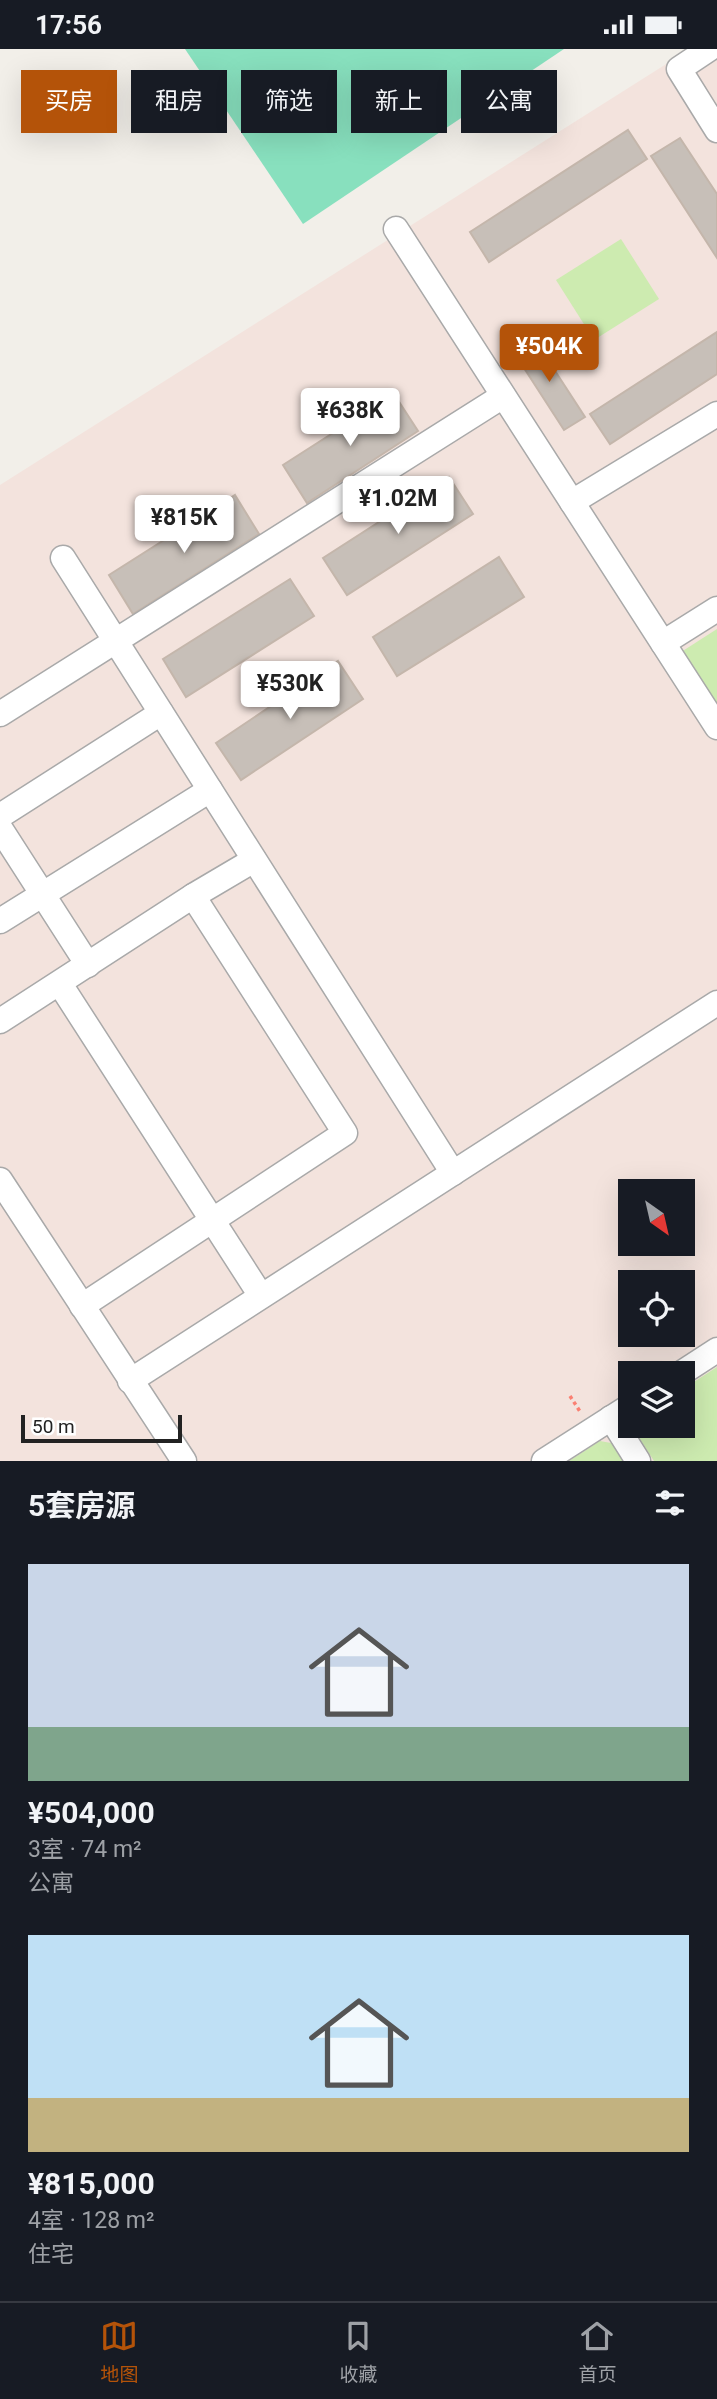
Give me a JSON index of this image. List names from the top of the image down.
{
  "scale_bar": "50 m",
  "north": "bottom right",
  "page": {
    "status": "17:56",
    "chip": [
      "买房",
      "租房",
      "筛选",
      "新上",
      "公寓"
    ],
    "price": [
      "¥504K",
      "¥638K",
      "¥1.02M",
      "¥815K",
      "¥530K"
    ],
    "scale": "50 m",
    "heading": "5套房源",
    "list": [
      {
        "name": "¥504,000",
        "note": "3室 · 74 m² · 公寓"
      },
      {
        "name": "¥815,000",
        "note": "4室 · 128 m² · 住宅"
      }
    ],
    "tabs": ["地图", "收藏", "首页"]
  }
}
